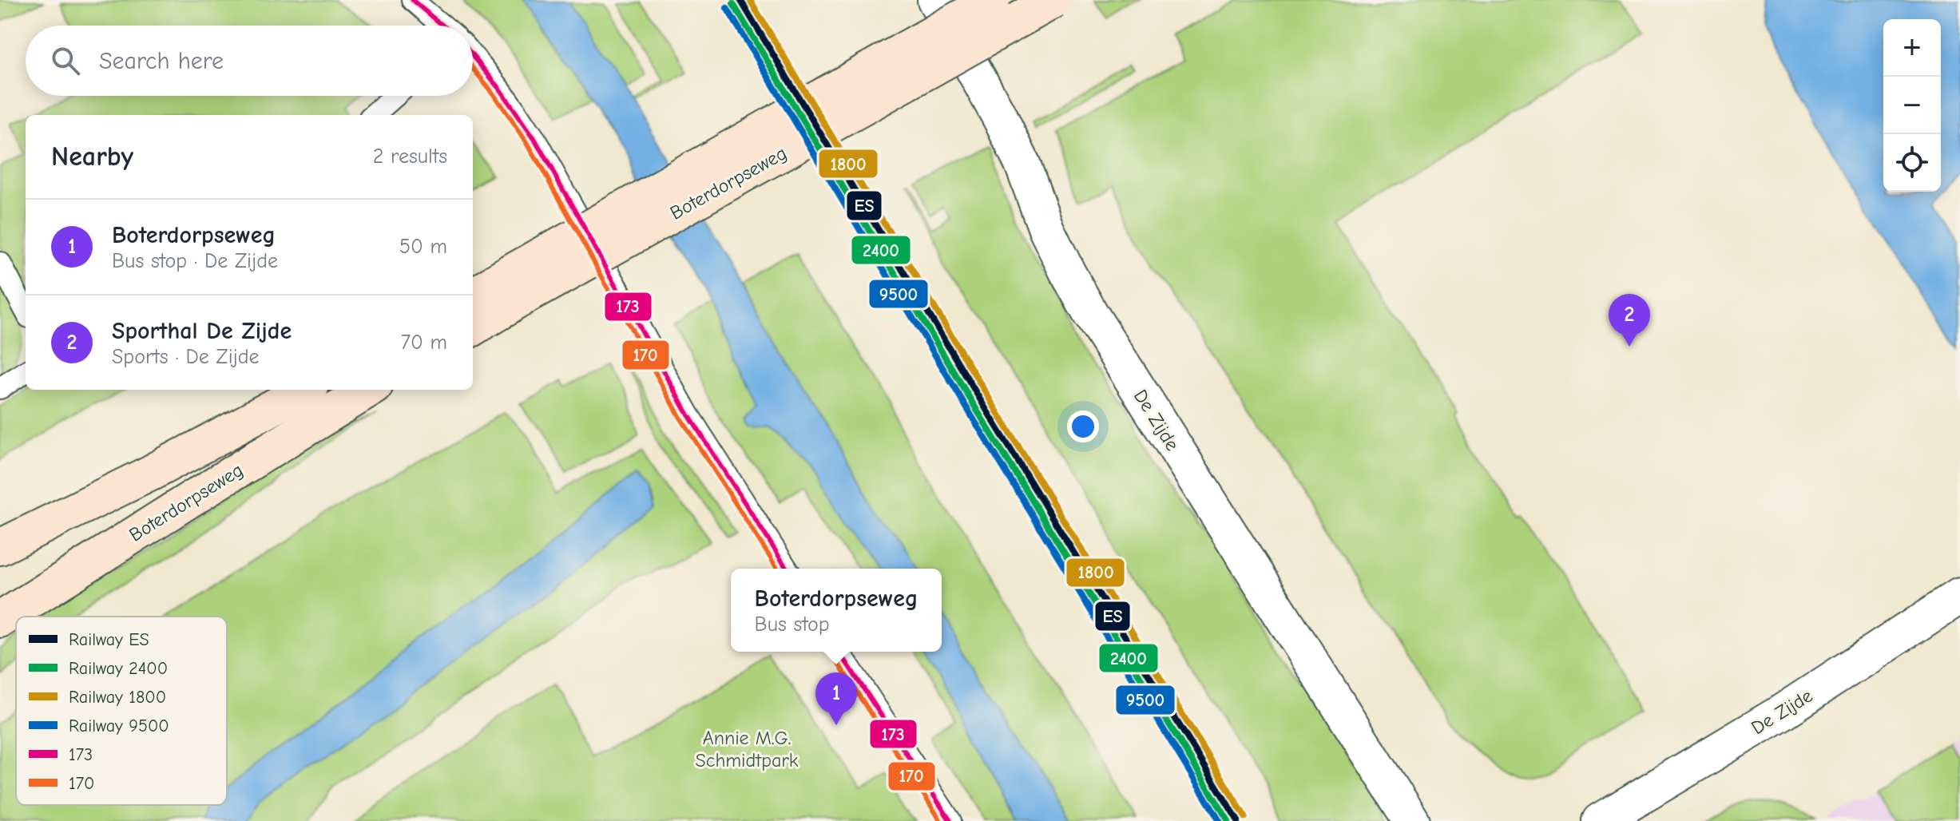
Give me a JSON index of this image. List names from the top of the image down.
{
  "streets": {
    "main road": ["Boterdorpseweg"],
    "street": ["De Zijde"]
  },
  "parks": ["Annie M.G. Schmidtpark"],
  "lines": [
    "rail line ES",
    "rail line 1800",
    "transit line 173",
    "rail line 2400",
    "rail line 9500",
    "transit line 170"
  ],
  "legend": [
    "Railway ES",
    "Railway 2400",
    "Railway 1800",
    "Railway 9500",
    "173",
    "170"
  ],
  "page": {
    "map_buttons": ["+", "−"],
    "search": "Search here",
    "heading": ["Nearby", "2 results"],
    "list": [
      {
        "mark": "1",
        "name": "Boterdorpseweg",
        "note": "Bus stop · De Zijde",
        "value": "50 m"
      },
      {
        "mark": "2",
        "name": "Sporthal De Zijde",
        "note": "Sports · De Zijde",
        "value": "70 m"
      }
    ],
    "pins": ["2", "1"],
    "popup": ["Boterdorpseweg", "Bus stop"]
  }
}
